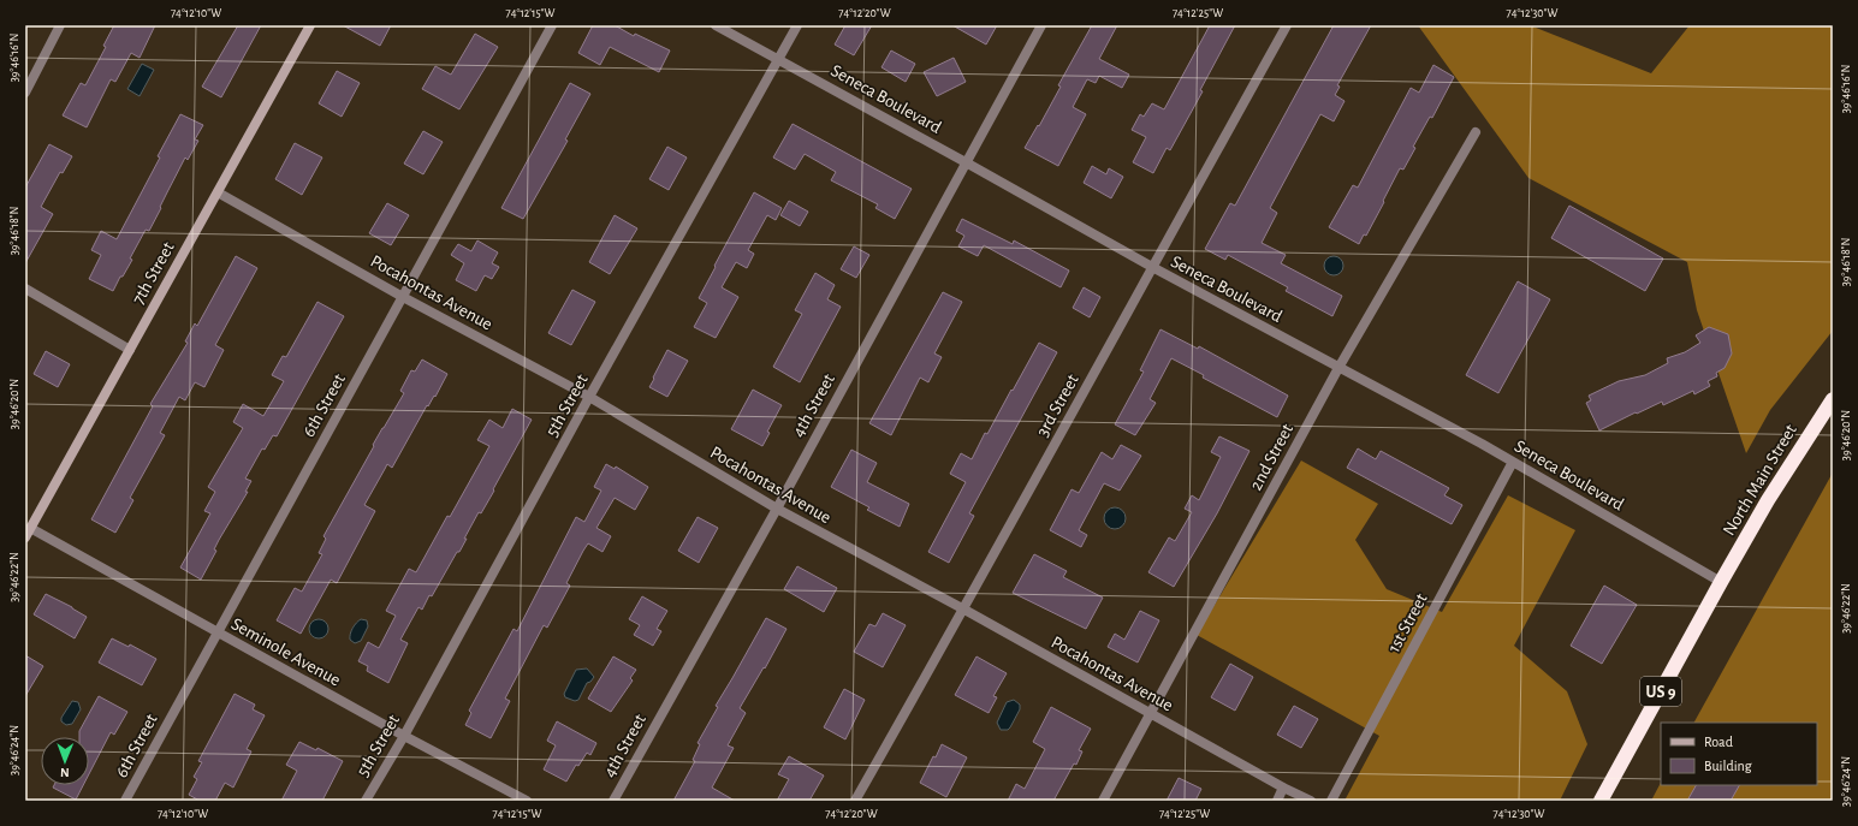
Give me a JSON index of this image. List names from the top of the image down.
{
  "streets": {
    "highway": ["North Main Street", "US 9"],
    "street": [
      "Seneca Boulevard",
      "7th Street",
      "Pocahontas Avenue",
      "6th Street",
      "5th Street",
      "4th Street",
      "3rd Street",
      "2nd Street",
      "1st Street",
      "Seminole Avenue"
    ]
  },
  "crossings": [
    ["Seneca Boulevard", "5th Street"],
    ["Seneca Boulevard", "4th Street"],
    ["Seneca Boulevard", "3rd Street"],
    ["Seneca Boulevard", "2nd Street"],
    ["Seneca Boulevard", "North Main Street"],
    ["Seneca Boulevard", "1st Street"],
    ["Seneca Boulevard", "US 9"],
    ["7th Street", "Pocahontas Avenue"],
    ["7th Street", "Seminole Avenue"],
    ["Pocahontas Avenue", "6th Street"],
    ["Pocahontas Avenue", "5th Street"],
    ["Pocahontas Avenue", "4th Street"],
    ["Pocahontas Avenue", "3rd Street"],
    ["Pocahontas Avenue", "2nd Street"],
    ["6th Street", "Seminole Avenue"],
    ["5th Street", "Seminole Avenue"],
    ["North Main Street", "US 9"]
  ],
  "legend": ["Road", "Building"],
  "north": "bottom",
  "coordinates": [
    "74°12'10\"W",
    "74°12'15\"W",
    "74°12'20\"W",
    "74°12'25\"W",
    "74°12'30\"W",
    "39°46'16\"N",
    "39°46'18\"N",
    "39°46'20\"N",
    "39°46'22\"N",
    "39°46'24\"N"
  ]
}
